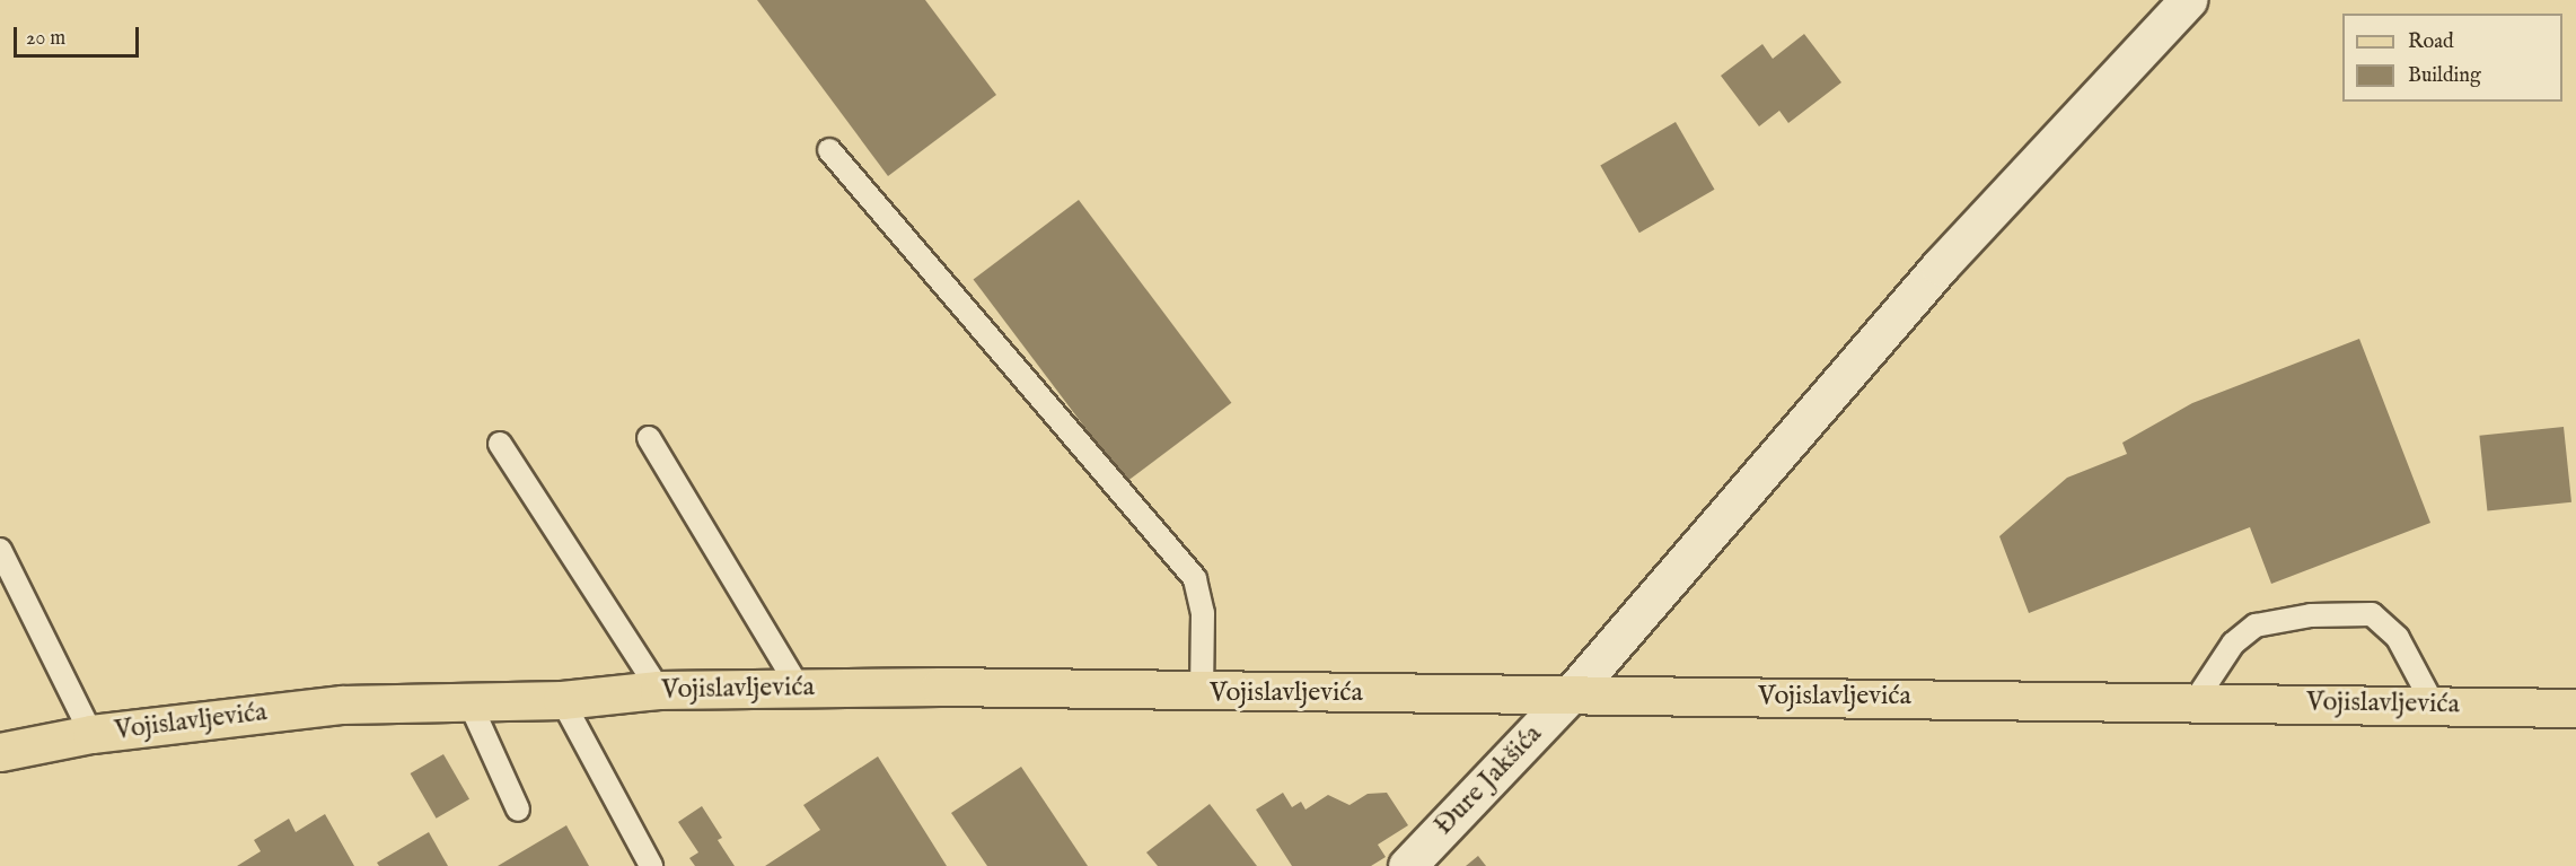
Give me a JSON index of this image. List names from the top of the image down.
{
  "streets": {
    "main road": ["Vojislavljevića"],
    "street": ["Đure Jakšića"]
  },
  "crossings": [
    ["Vojislavljevića", "Đure Jakšića"]
  ],
  "legend": ["Road", "Building"],
  "scale_bar": "20 m"
}
